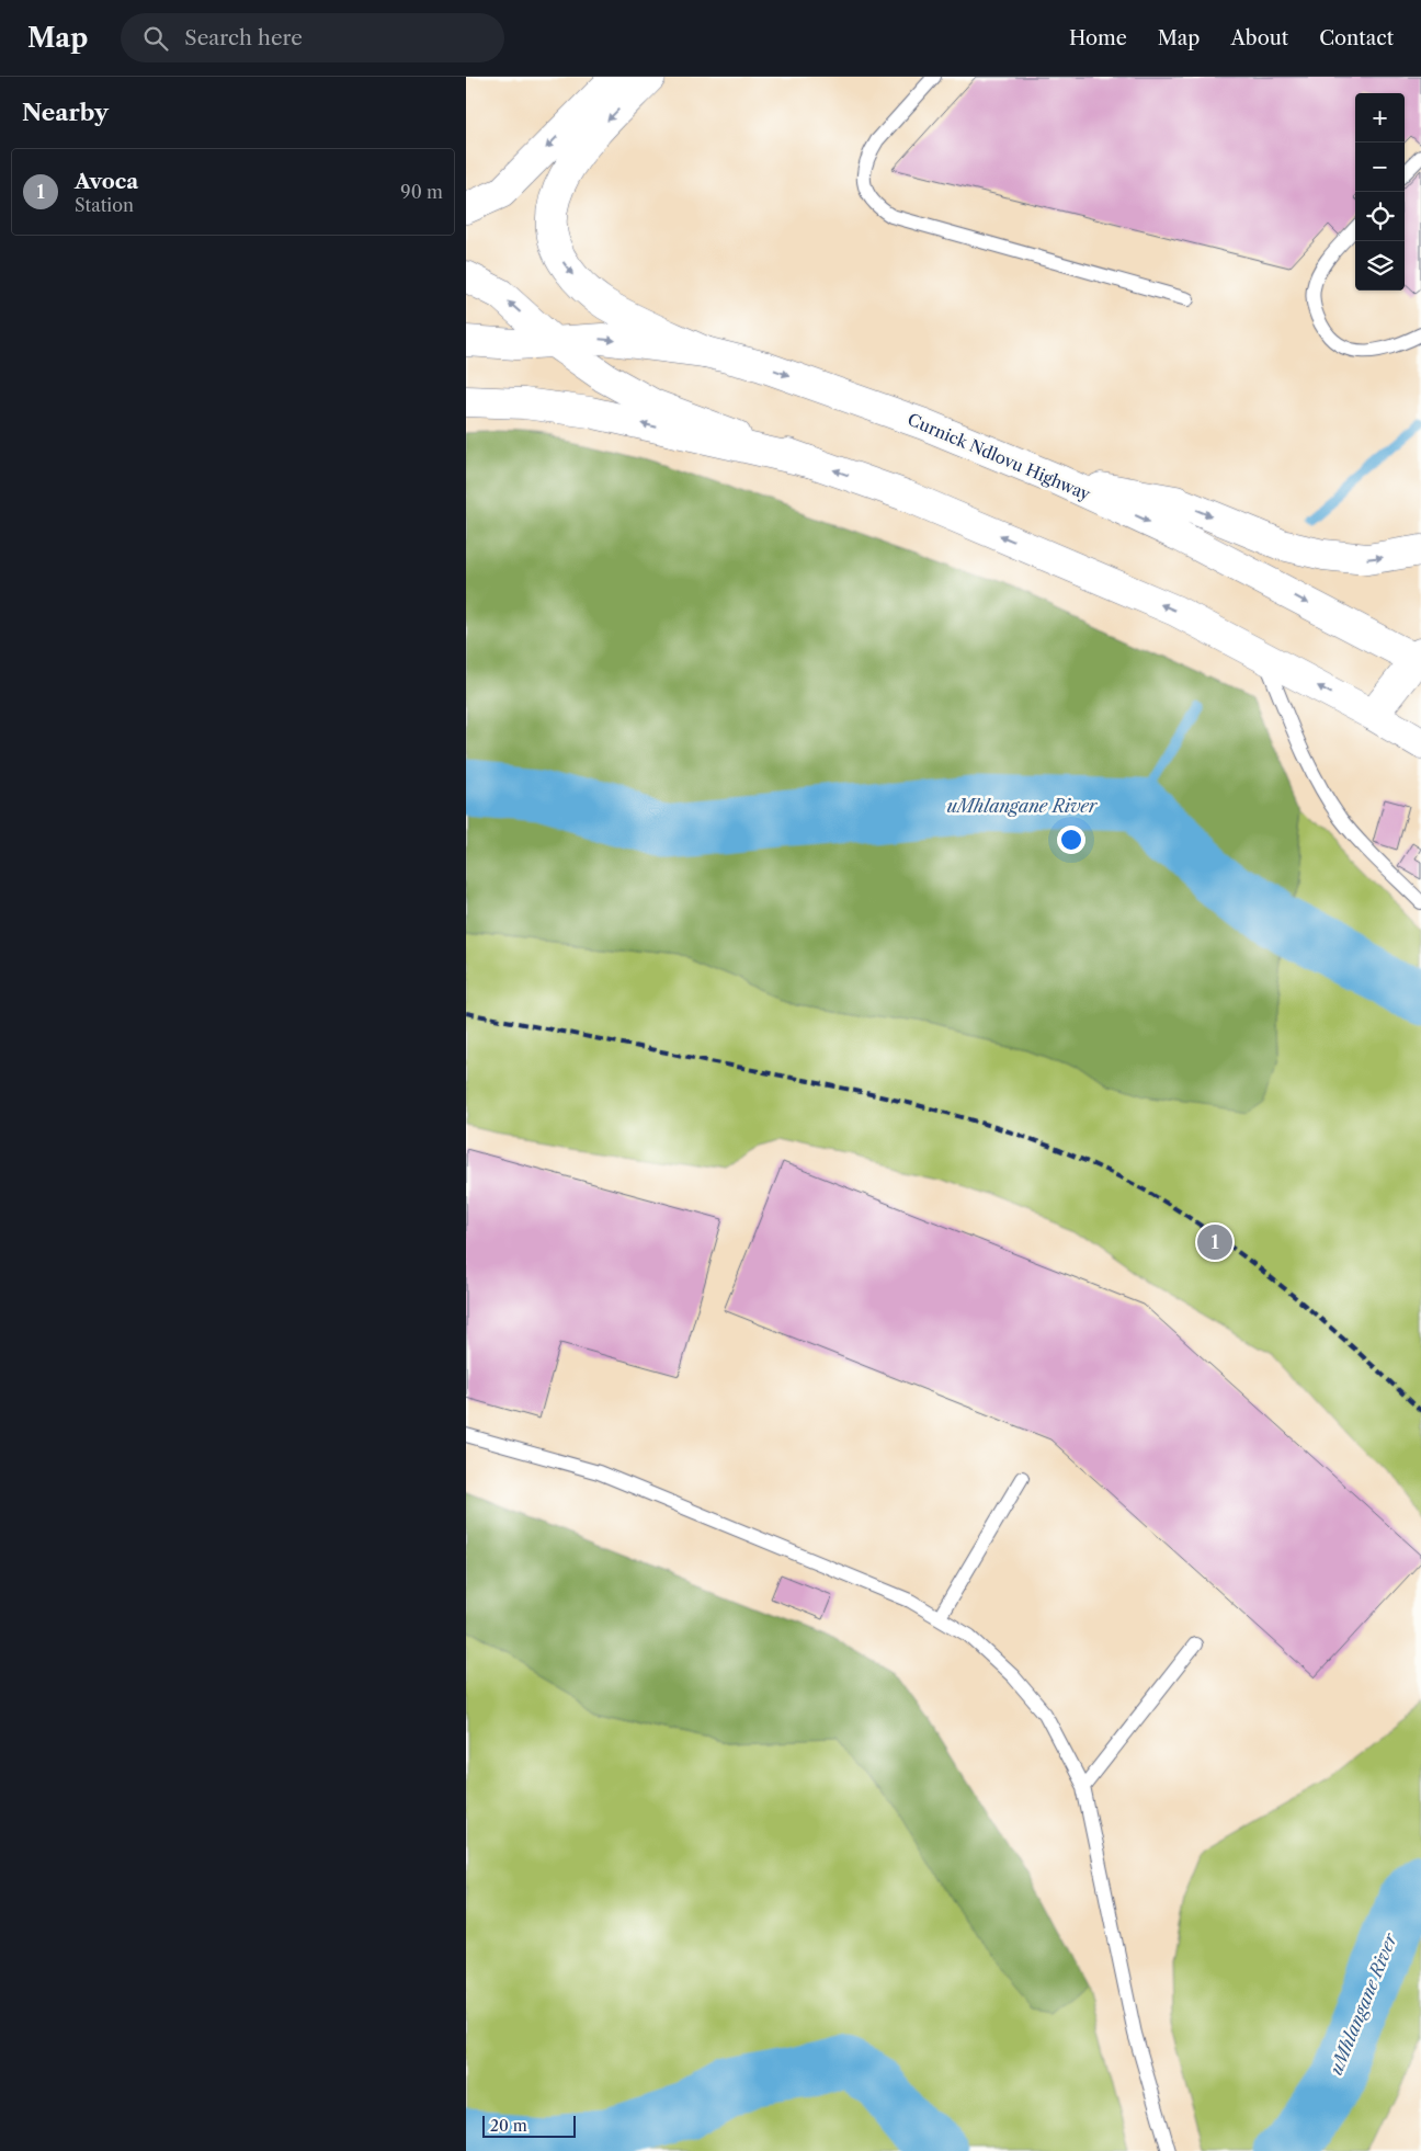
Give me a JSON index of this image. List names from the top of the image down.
{
  "streets": {
    "main road": ["Curnick Ndlovu Highway"]
  },
  "water": ["uMhlangane River"],
  "scale_bar": "20 m",
  "page": {
    "header": "Map",
    "search": "Search here",
    "nav": [
      "Home",
      "Map",
      "About",
      "Contact"
    ],
    "heading": "Nearby",
    "map_buttons": ["+", "−"],
    "list": [
      {
        "mark": "1",
        "name": "Avoca",
        "note": "Station",
        "value": "90 m"
      }
    ],
    "pins": "1",
    "scale": "20 m"
  }
}
